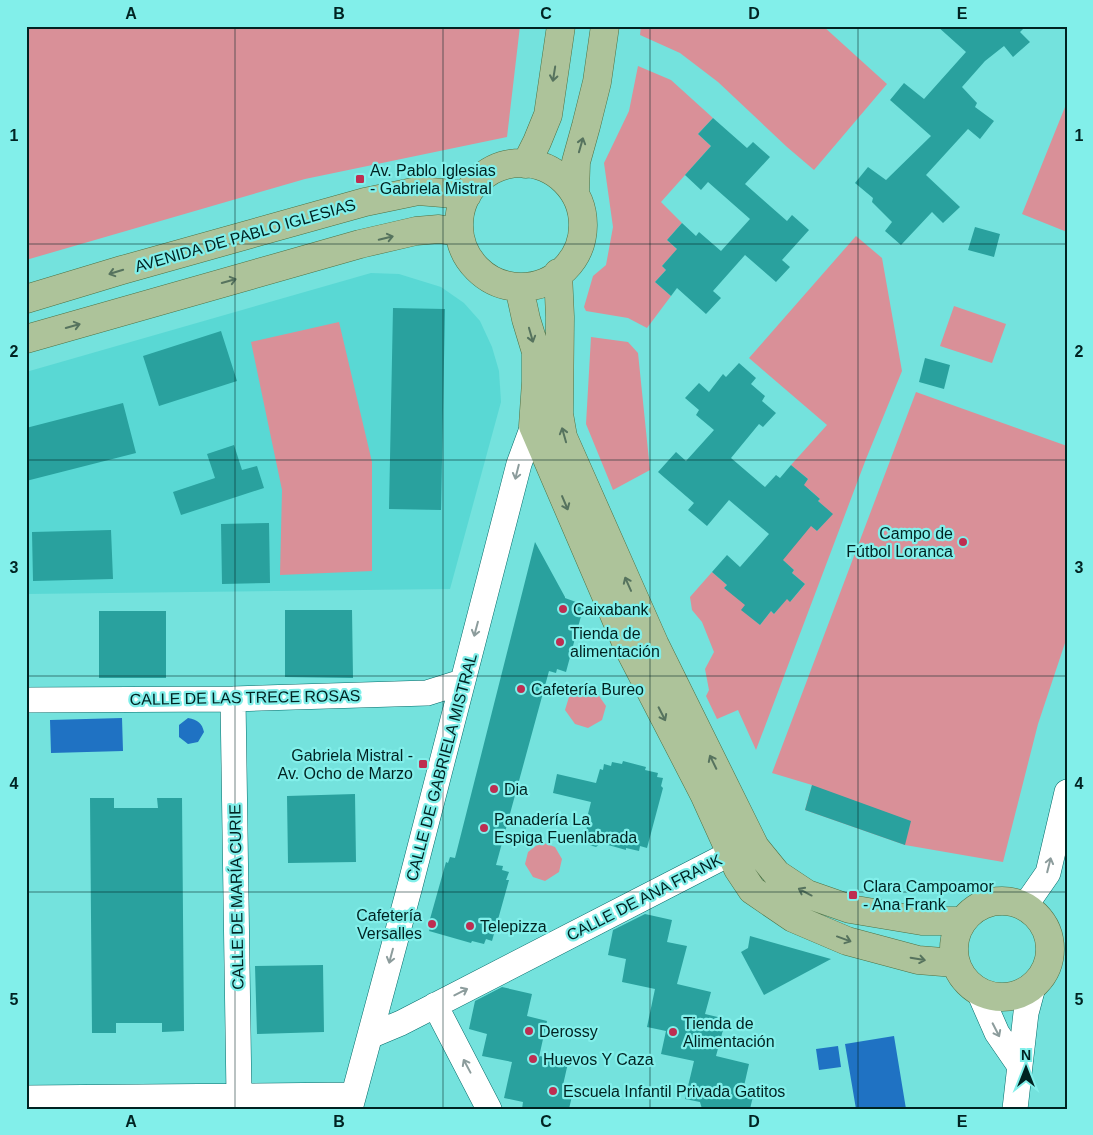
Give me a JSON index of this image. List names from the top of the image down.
{
  "streets": {
    "main road": ["AVENIDA DE PABLO IGLESIAS"],
    "street": [
      "CALLE DE LAS TRECE ROSAS",
      "CALLE DE GABRIELA MISTRAL",
      "CALLE DE MARÍA CURIE",
      "CALLE DE ANA FRANK"
    ]
  },
  "crossings": [
    ["CALLE DE LAS TRECE ROSAS", "CALLE DE GABRIELA MISTRAL"],
    ["CALLE DE LAS TRECE ROSAS", "CALLE DE MARÍA CURIE"],
    ["CALLE DE GABRIELA MISTRAL", "CALLE DE ANA FRANK"]
  ],
  "one_way": ["CALLE DE GABRIELA MISTRAL", "CALLE DE ANA FRANK"],
  "places": {
    "transit": ["Av. Pablo Iglesias - Gabriela Mistral", "Gabriela Mistral - Av. Ocho de Marzo", "Clara Campoamor - Ana Frank"],
    "other": [
      "Campo de Fútbol Loranca",
      "Caixabank",
      "Tienda de alimentación",
      "Cafetería Bureo",
      "Dia",
      "Panadería La Espiga Fuenlabrada",
      "Cafetería Versalles",
      "Telepizza",
      "Derossy",
      "Tienda de Alimentación",
      "Huevos Y Caza",
      "Escuela Infantil Privada Gatitos"
    ]
  },
  "north": "top",
  "grid": {
    "columns": [
      "A",
      "B",
      "C",
      "D",
      "E"
    ],
    "rows": [
      "1",
      "2",
      "3",
      "4",
      "5"
    ]
  }
}
